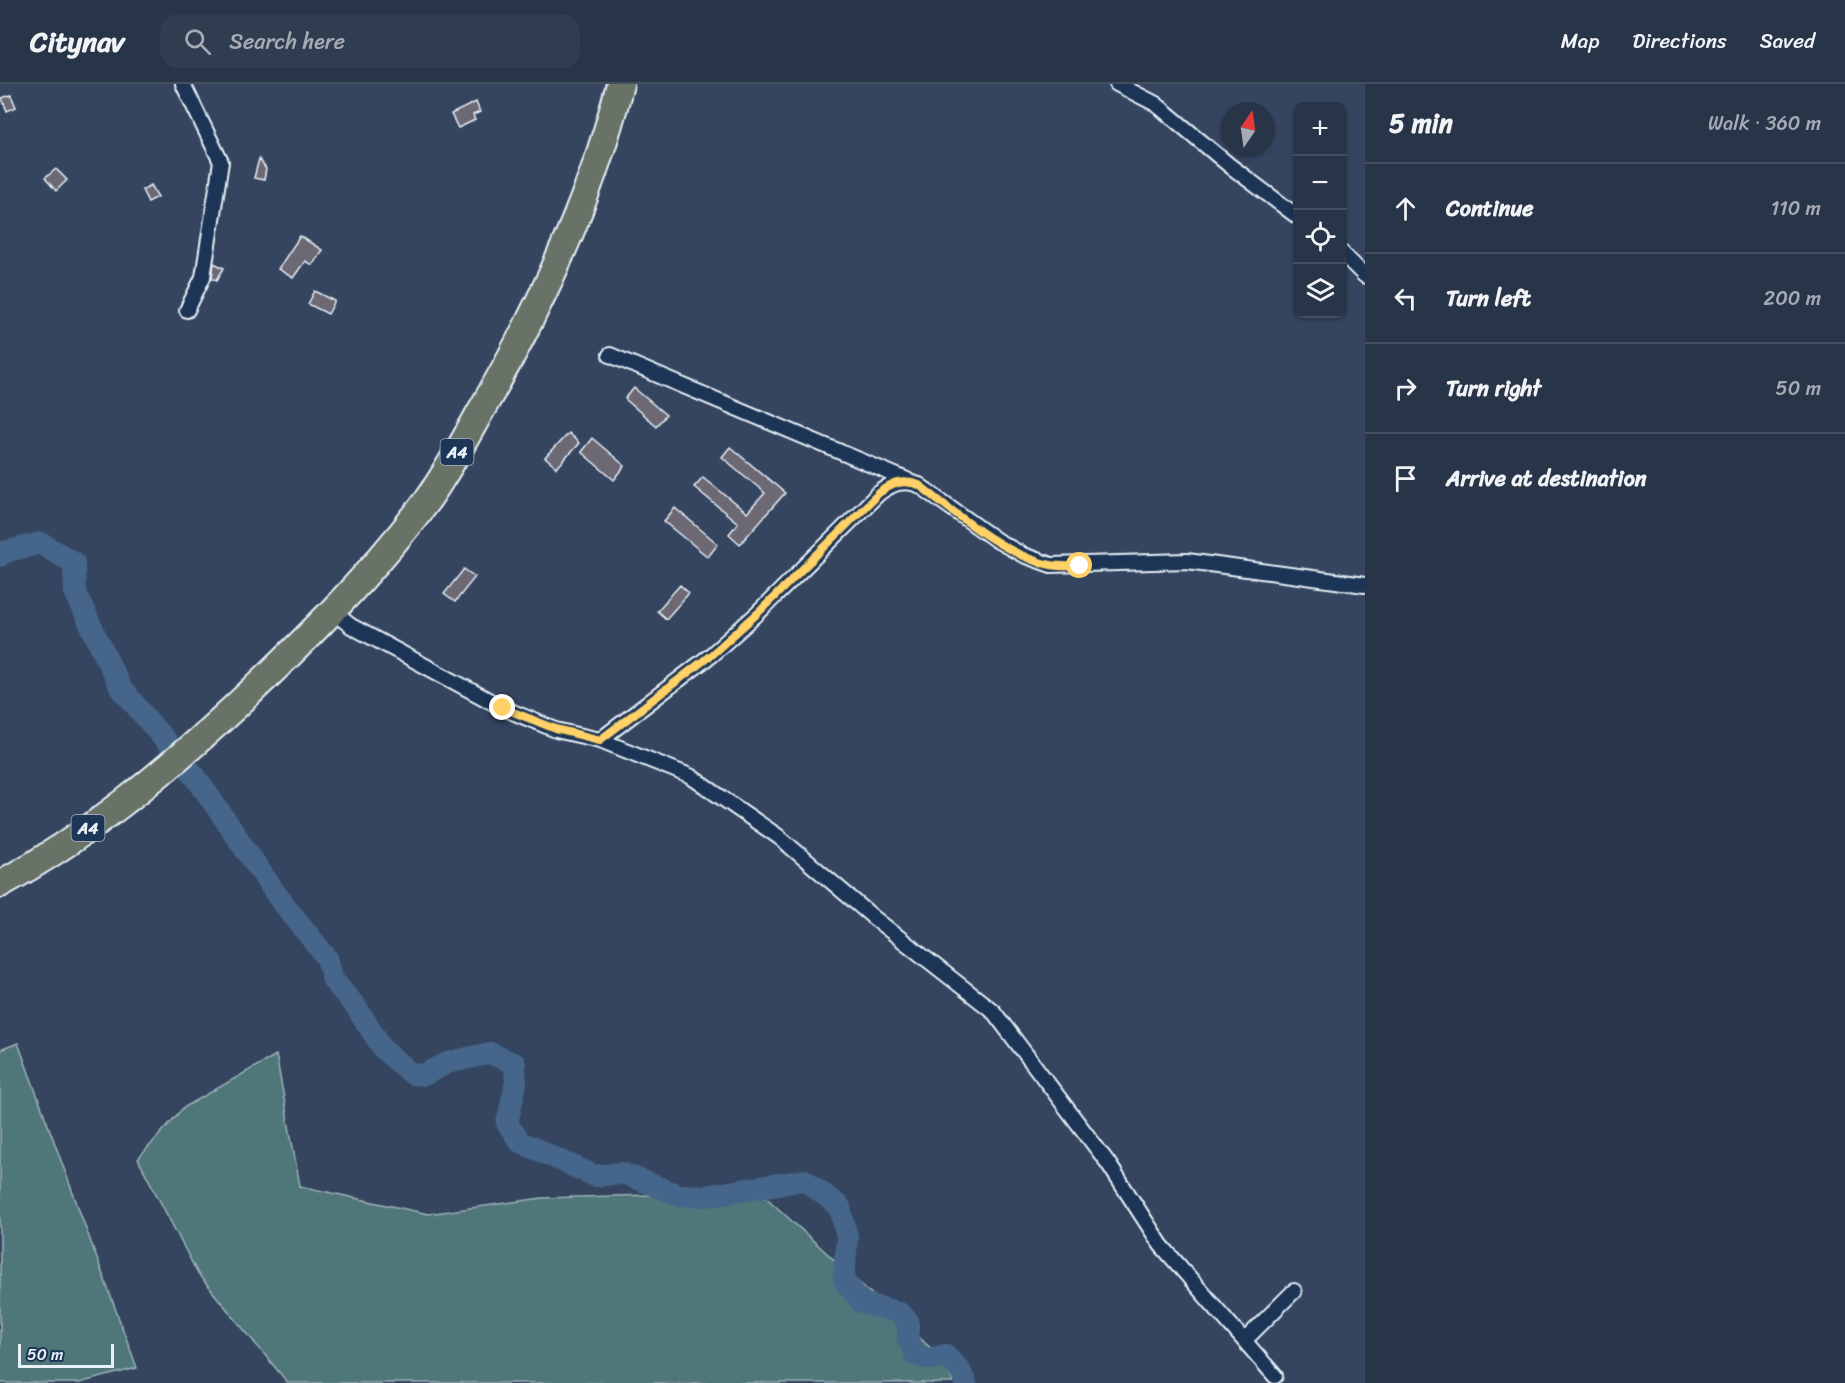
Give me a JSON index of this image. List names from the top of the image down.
{
  "streets": {
    "highway": ["A4"]
  },
  "scale_bar": "50 m",
  "north": "top",
  "page": {
    "header": "Citynav",
    "search": "Search here",
    "nav": ["Map", "Directions", "Saved"],
    "heading": ["5 min", "Walk · 360 m"],
    "map_buttons": ["+", "−"],
    "list": [
      ["Continue", "110 m"],
      ["Turn left", "200 m"],
      ["Turn right", "50 m"],
      "Arrive at destination"
    ],
    "scale": "50 m"
  }
}
